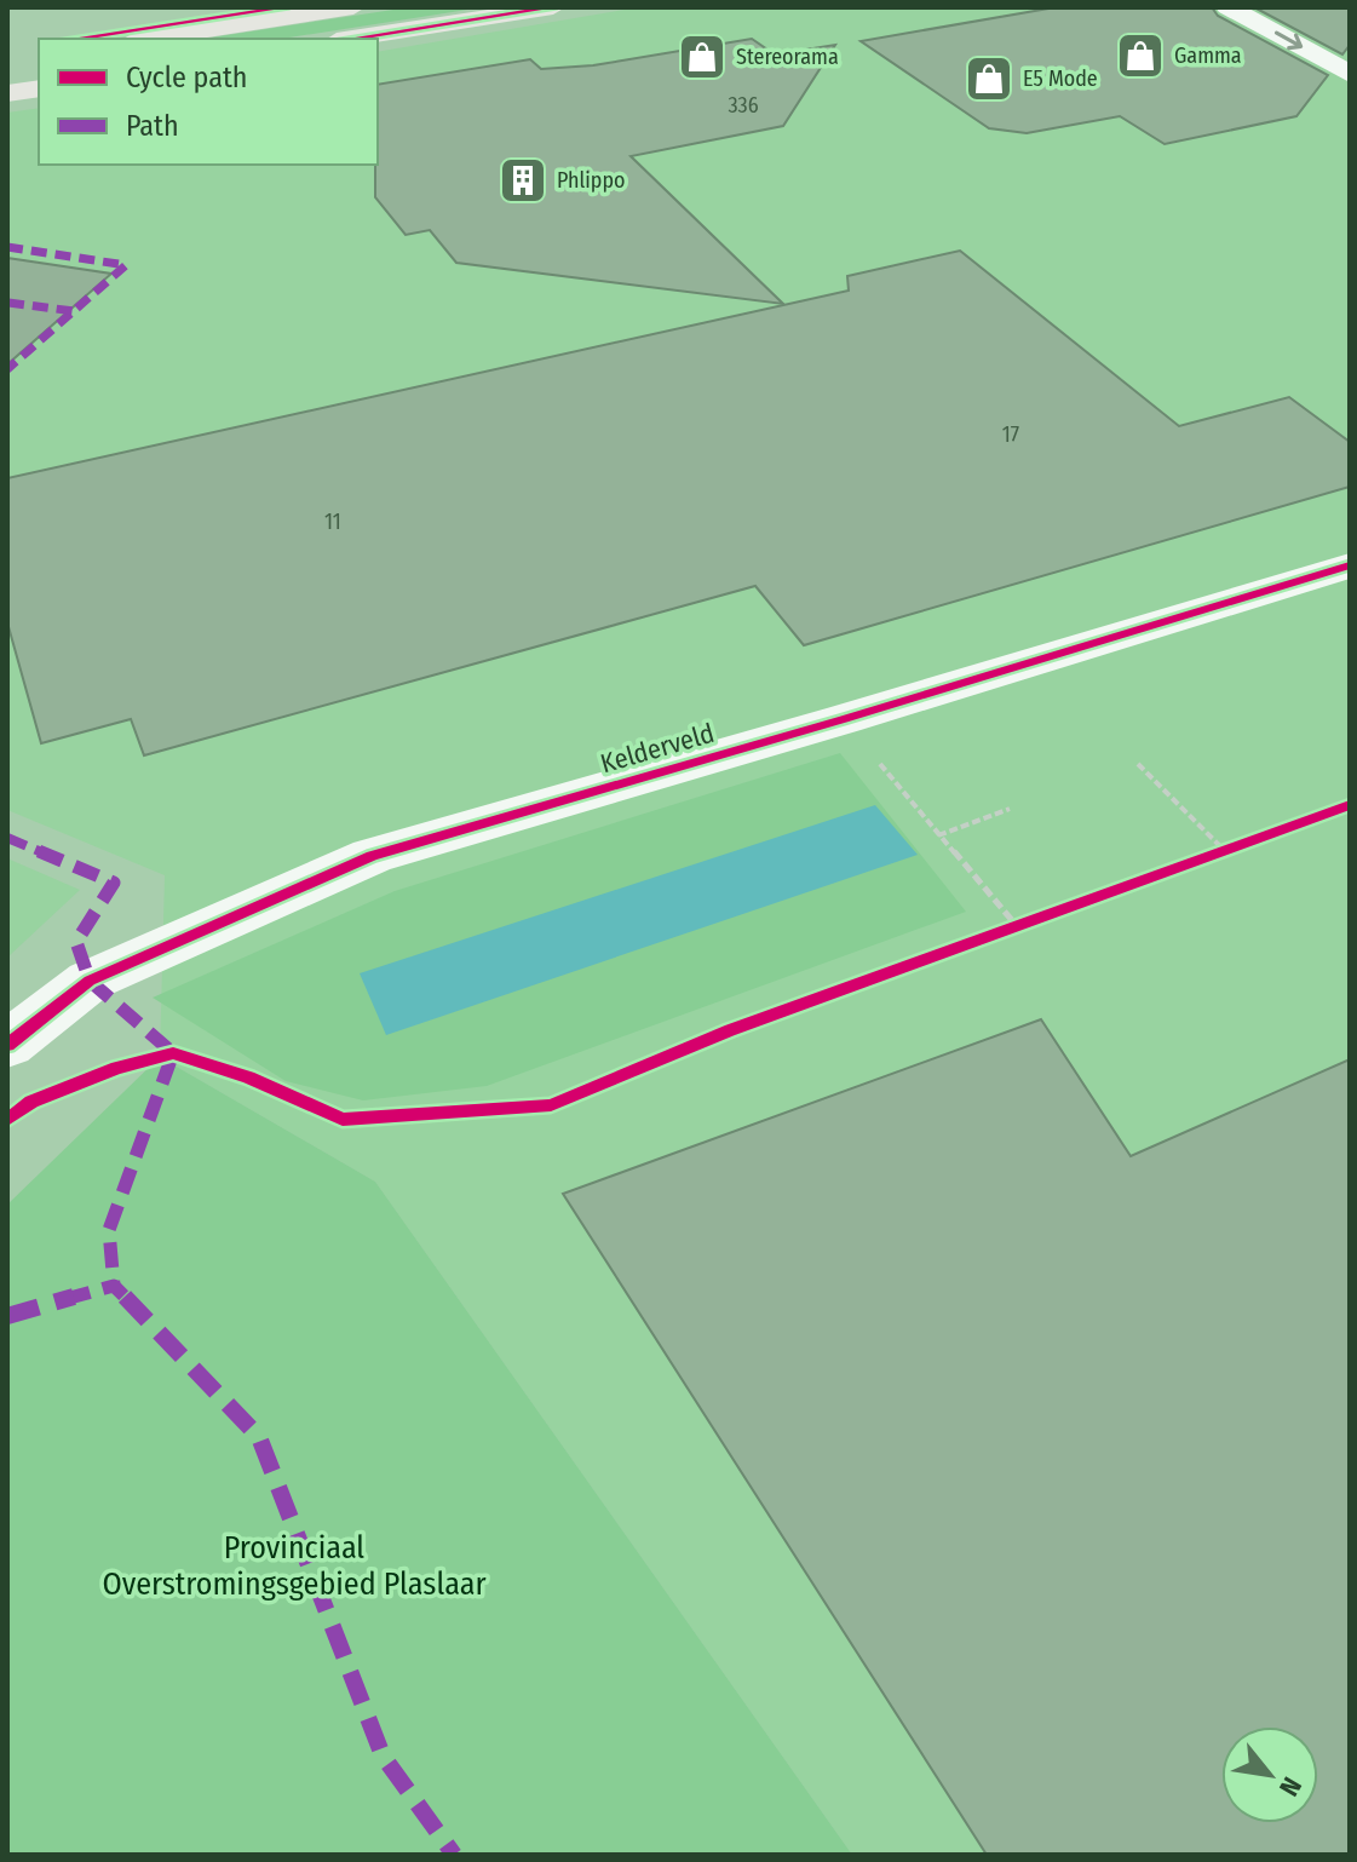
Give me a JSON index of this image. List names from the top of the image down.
{
  "streets": {
    "street": ["Kelderveld"]
  },
  "parks": ["Provinciaal Overstromingsgebied Plaslaar"],
  "places": {
    "shop": ["Gamma", "Stereorama", "E5 Mode"],
    "building": ["Phlippo"]
  },
  "house_numbers": ["336", "17", "11"],
  "legend": ["Cycle path", "Path"],
  "north": "bottom right"
}
